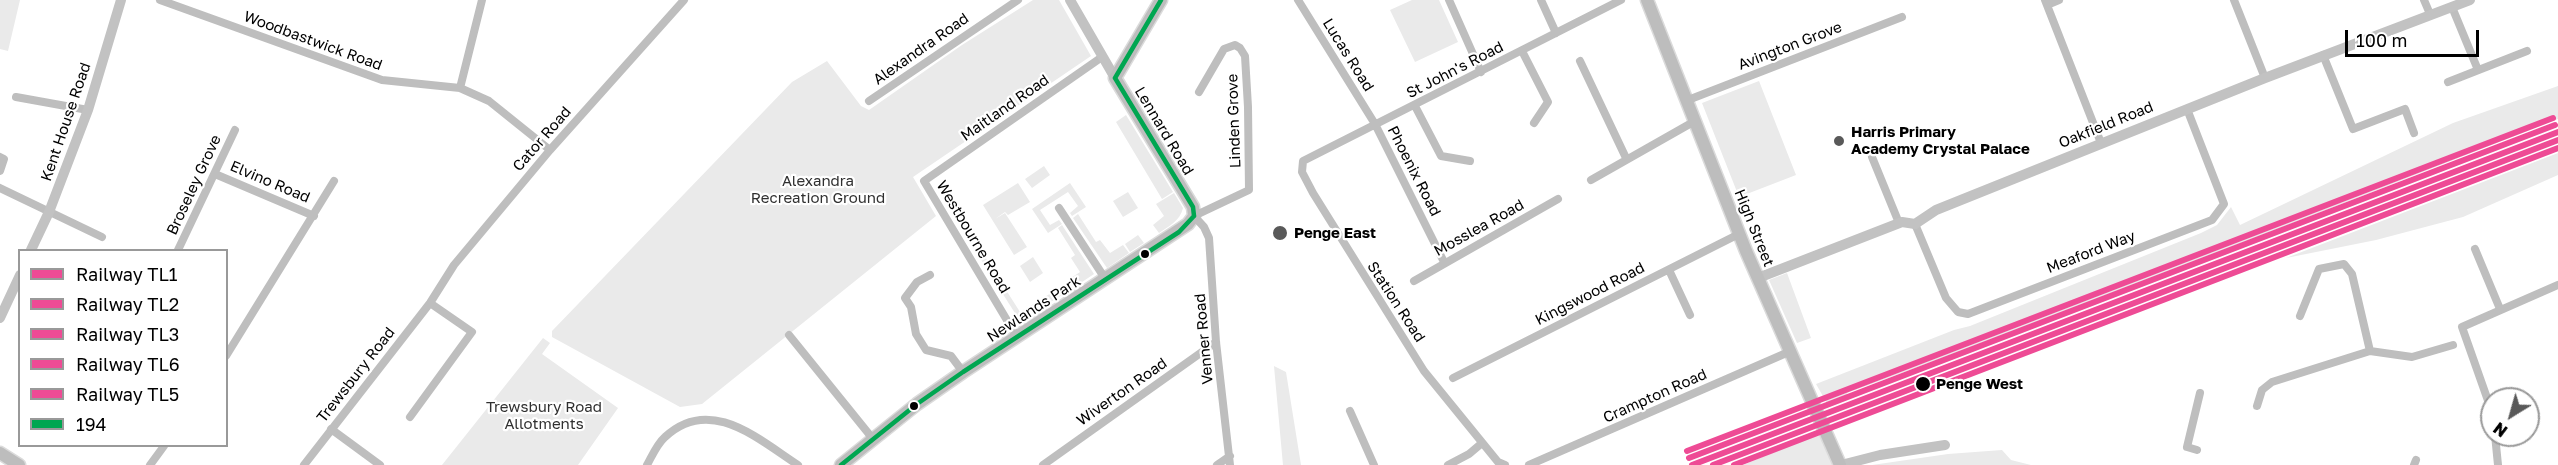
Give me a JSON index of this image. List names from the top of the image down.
{
  "streets": {
    "main road": ["Lennard Road", "High Street", "Newlands Park"],
    "street": [
      "Woodbastwick Road",
      "Avington Grove",
      "Alexandra Road",
      "Lucas Road",
      "St John's Road",
      "Maitland Road",
      "Linden Grove",
      "Kent House Road",
      "Oakfield Road",
      "Cator Road",
      "Phoenix Road",
      "Elvino Road",
      "Broseley Grove",
      "Mosslea Road",
      "Westbourne Road",
      "Meaford Way",
      "Kingswood Road",
      "Station Road",
      "Venner Road",
      "Trewsbury Road",
      "Wiverton Road",
      "Crampton Road"
    ]
  },
  "crossings": [
    ["Woodbastwick Road", "Cator Road"],
    ["Avington Grove", "High Street"],
    ["Lucas Road", "St John's Road"],
    ["Lucas Road", "Phoenix Road"],
    ["St John's Road", "Phoenix Road"],
    ["St John's Road", "Station Road"],
    ["Maitland Road", "Lennard Road"],
    ["Maitland Road", "Westbourne Road"],
    ["Linden Grove", "Newlands Park"],
    ["Oakfield Road", "Meaford Way"],
    ["Lennard Road", "Newlands Park"],
    ["Lennard Road", "Venner Road"],
    ["Cator Road", "Trewsbury Road"],
    ["Phoenix Road", "Mosslea Road"],
    ["Elvino Road", "Broseley Grove"],
    ["High Street", "Kingswood Road"],
    ["High Street", "Crampton Road"],
    ["Westbourne Road", "Newlands Park"],
    ["Newlands Park", "Venner Road"],
    ["Venner Road", "Wiverton Road"]
  ],
  "parks": ["Alexandra Recreation Ground", "Trewsbury Road Allotments"],
  "places": ["Harris Primary Academy Crystal Palace", "Penge East", "Penge West"],
  "lines": [
    "transit line 194",
    "rail line TL5",
    "rail line TL3",
    "rail line TL1",
    "rail line TL2",
    "rail line TL6"
  ],
  "legend": [
    "Railway TL1",
    "Railway TL2",
    "Railway TL3",
    "Railway TL6",
    "Railway TL5",
    "194"
  ],
  "scale_bar": "100 m",
  "north": "bottom left"
}
